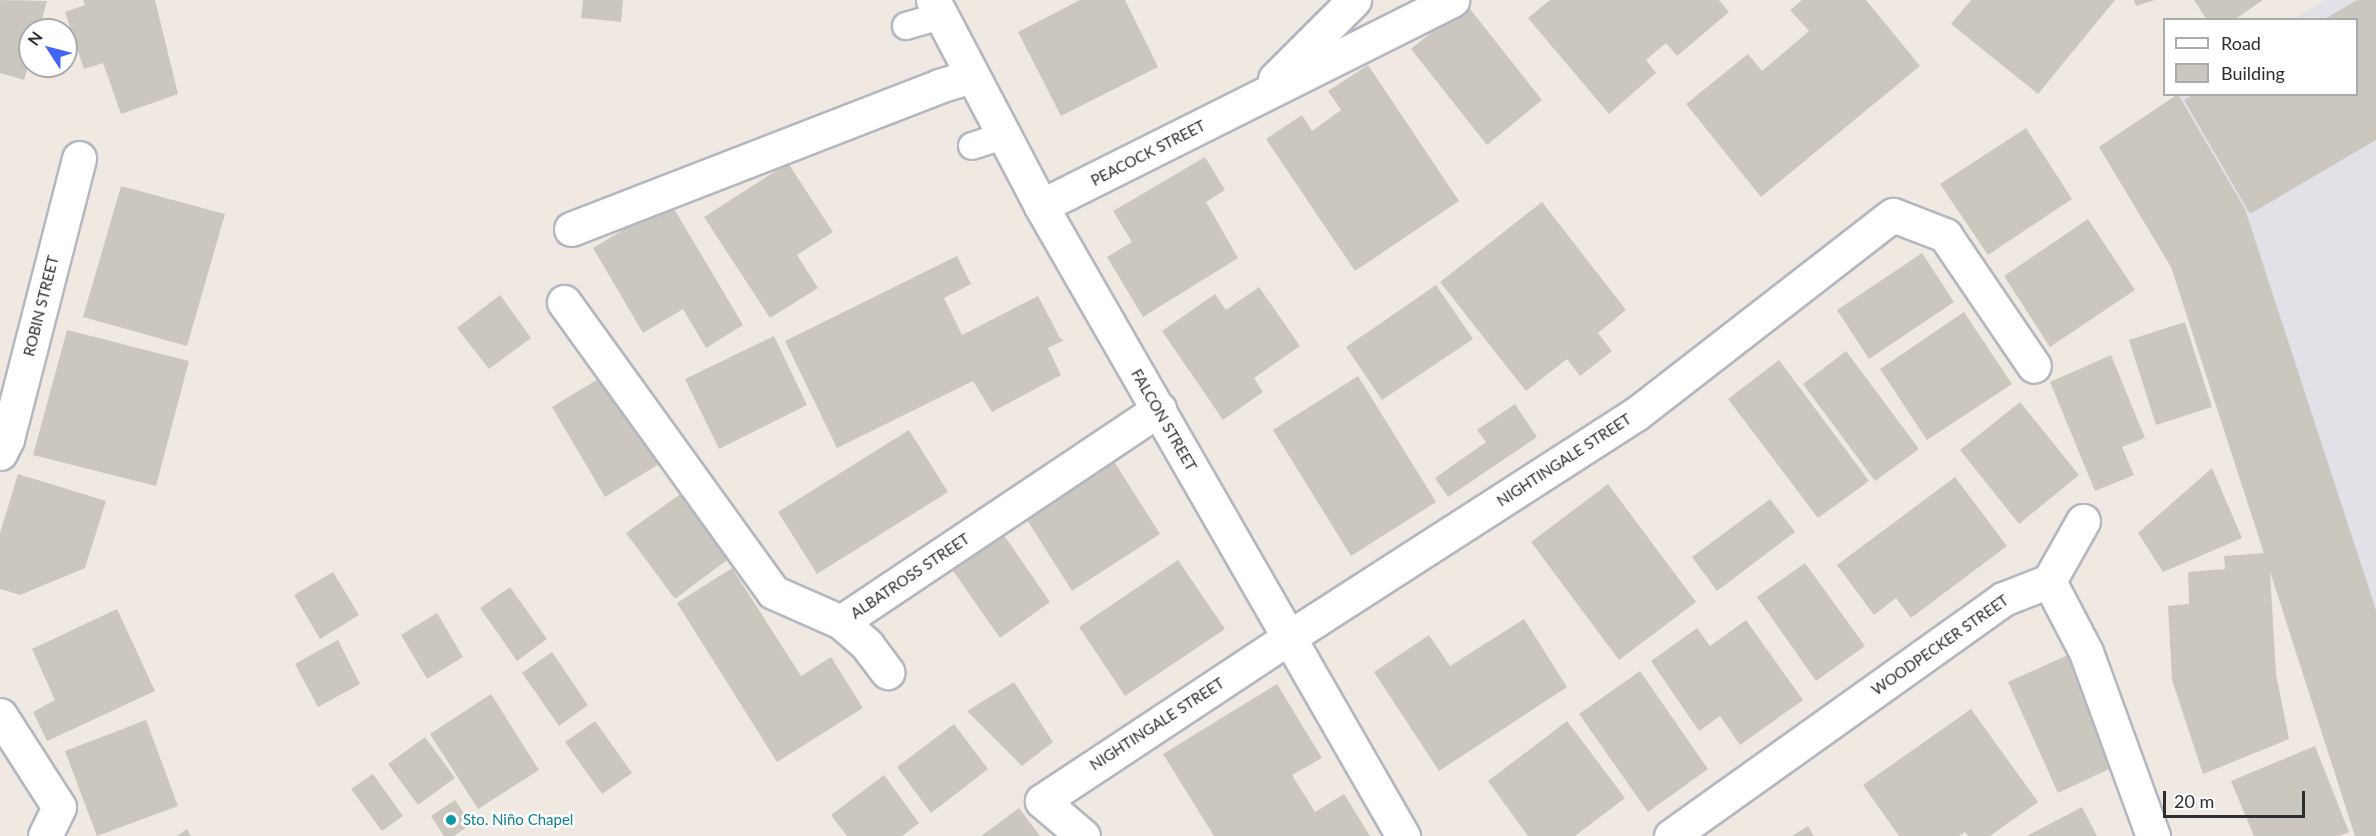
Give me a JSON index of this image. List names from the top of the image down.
{
  "streets": {
    "street": [
      "PEACOCK STREET",
      "ROBIN STREET",
      "FALCON STREET",
      "NIGHTINGALE STREET",
      "ALBATROSS STREET",
      "WOODPECKER STREET"
    ]
  },
  "crossings": [
    ["PEACOCK STREET", "FALCON STREET"],
    ["FALCON STREET", "NIGHTINGALE STREET"],
    ["FALCON STREET", "ALBATROSS STREET"]
  ],
  "places": ["Sto. Niño Chapel"],
  "legend": ["Road", "Building"],
  "scale_bar": "20 m",
  "north": "top left"
}
